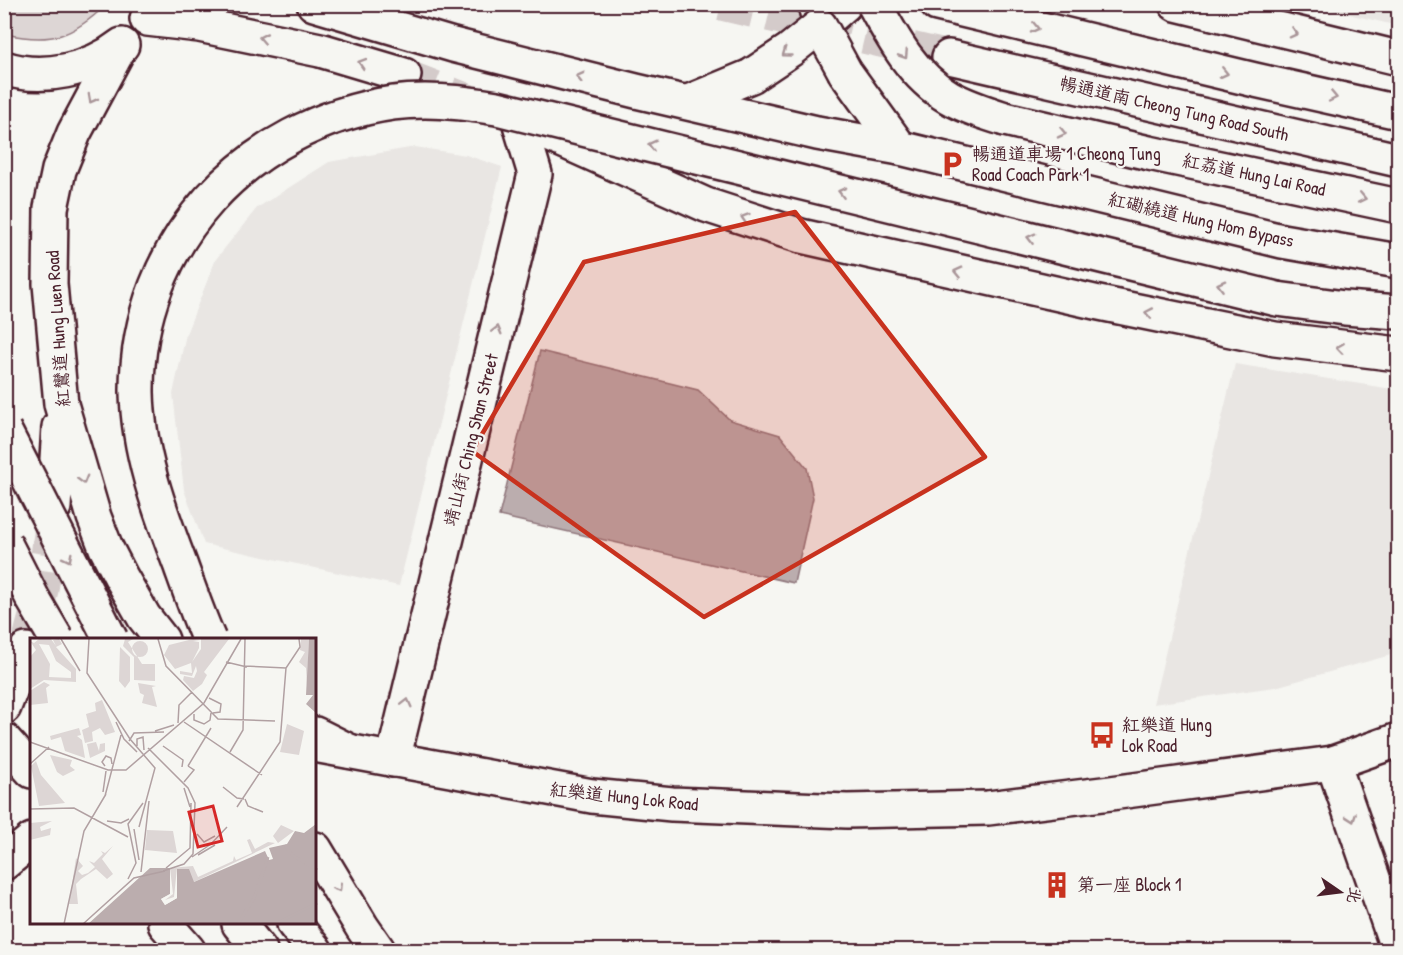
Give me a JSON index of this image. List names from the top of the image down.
{
  "streets": {
    "main road": [
      "暢通道南 Cheong Tung Road South",
      "紅荔道 Hung Lai Road",
      "紅磡繞道 Hung Hom Bypass",
      "紅鸞道 Hung Luen Road",
      "靖山街 Ching Shan Street",
      "紅樂道 Hung Lok Road"
    ]
  },
  "crossings": [
    ["靖山街 Ching Shan Street", "紅樂道 Hung Lok Road"]
  ],
  "places": {
    "parking": ["暢通道車場 1 Cheong Tung Road Coach Park 1"],
    "bus stop": ["紅樂道 Hung Lok Road"],
    "building": ["第一座 Block 1"]
  },
  "north": "right"
}
